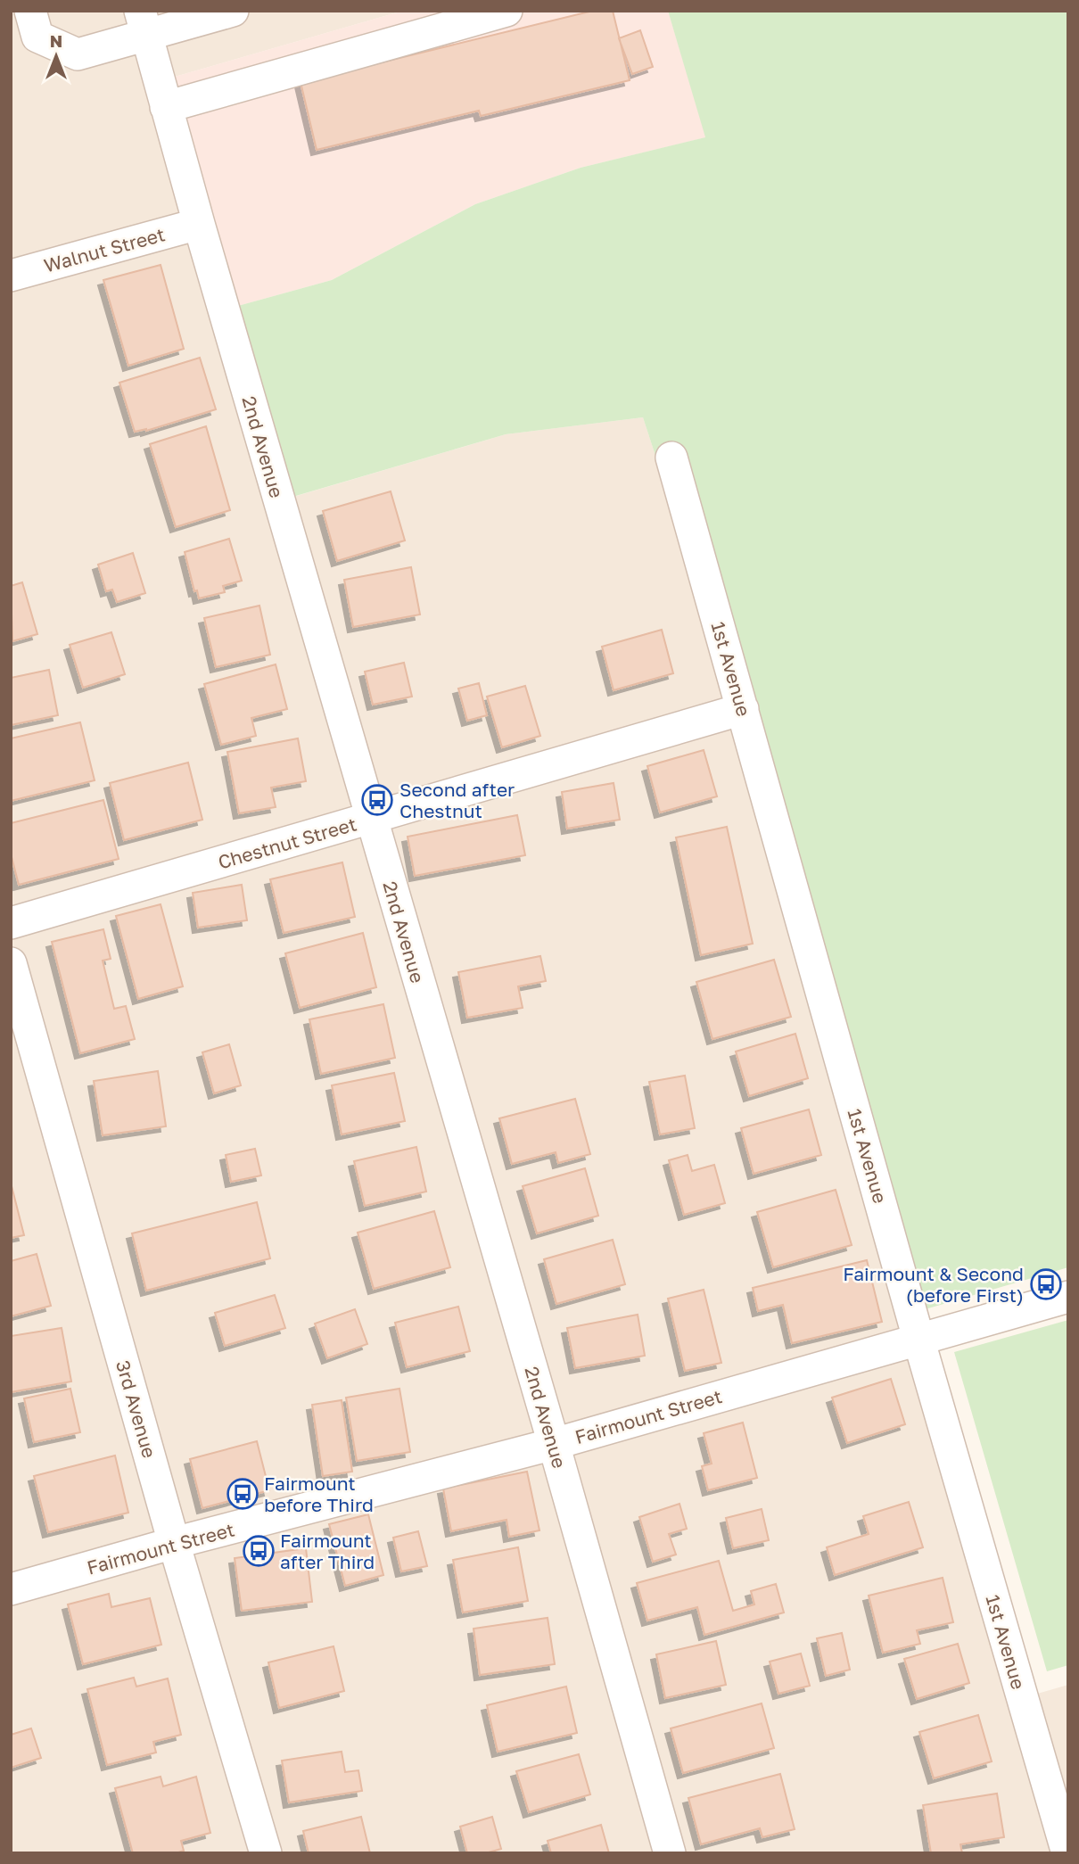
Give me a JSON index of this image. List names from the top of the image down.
{
  "streets": {
    "street": [
      "Walnut Street",
      "2nd Avenue",
      "1st Avenue",
      "Chestnut Street",
      "3rd Avenue",
      "Fairmount Street"
    ]
  },
  "crossings": [
    ["Walnut Street", "2nd Avenue"],
    ["2nd Avenue", "Chestnut Street"],
    ["2nd Avenue", "Fairmount Street"],
    ["1st Avenue", "Chestnut Street"],
    ["1st Avenue", "Fairmount Street"],
    ["3rd Avenue", "Fairmount Street"]
  ],
  "places": {
    "bus stop": [
      "Second after Chestnut",
      "Fairmount & Second (before First)",
      "Fairmount before Third",
      "Fairmount after Third"
    ]
  },
  "north": "top"
}
